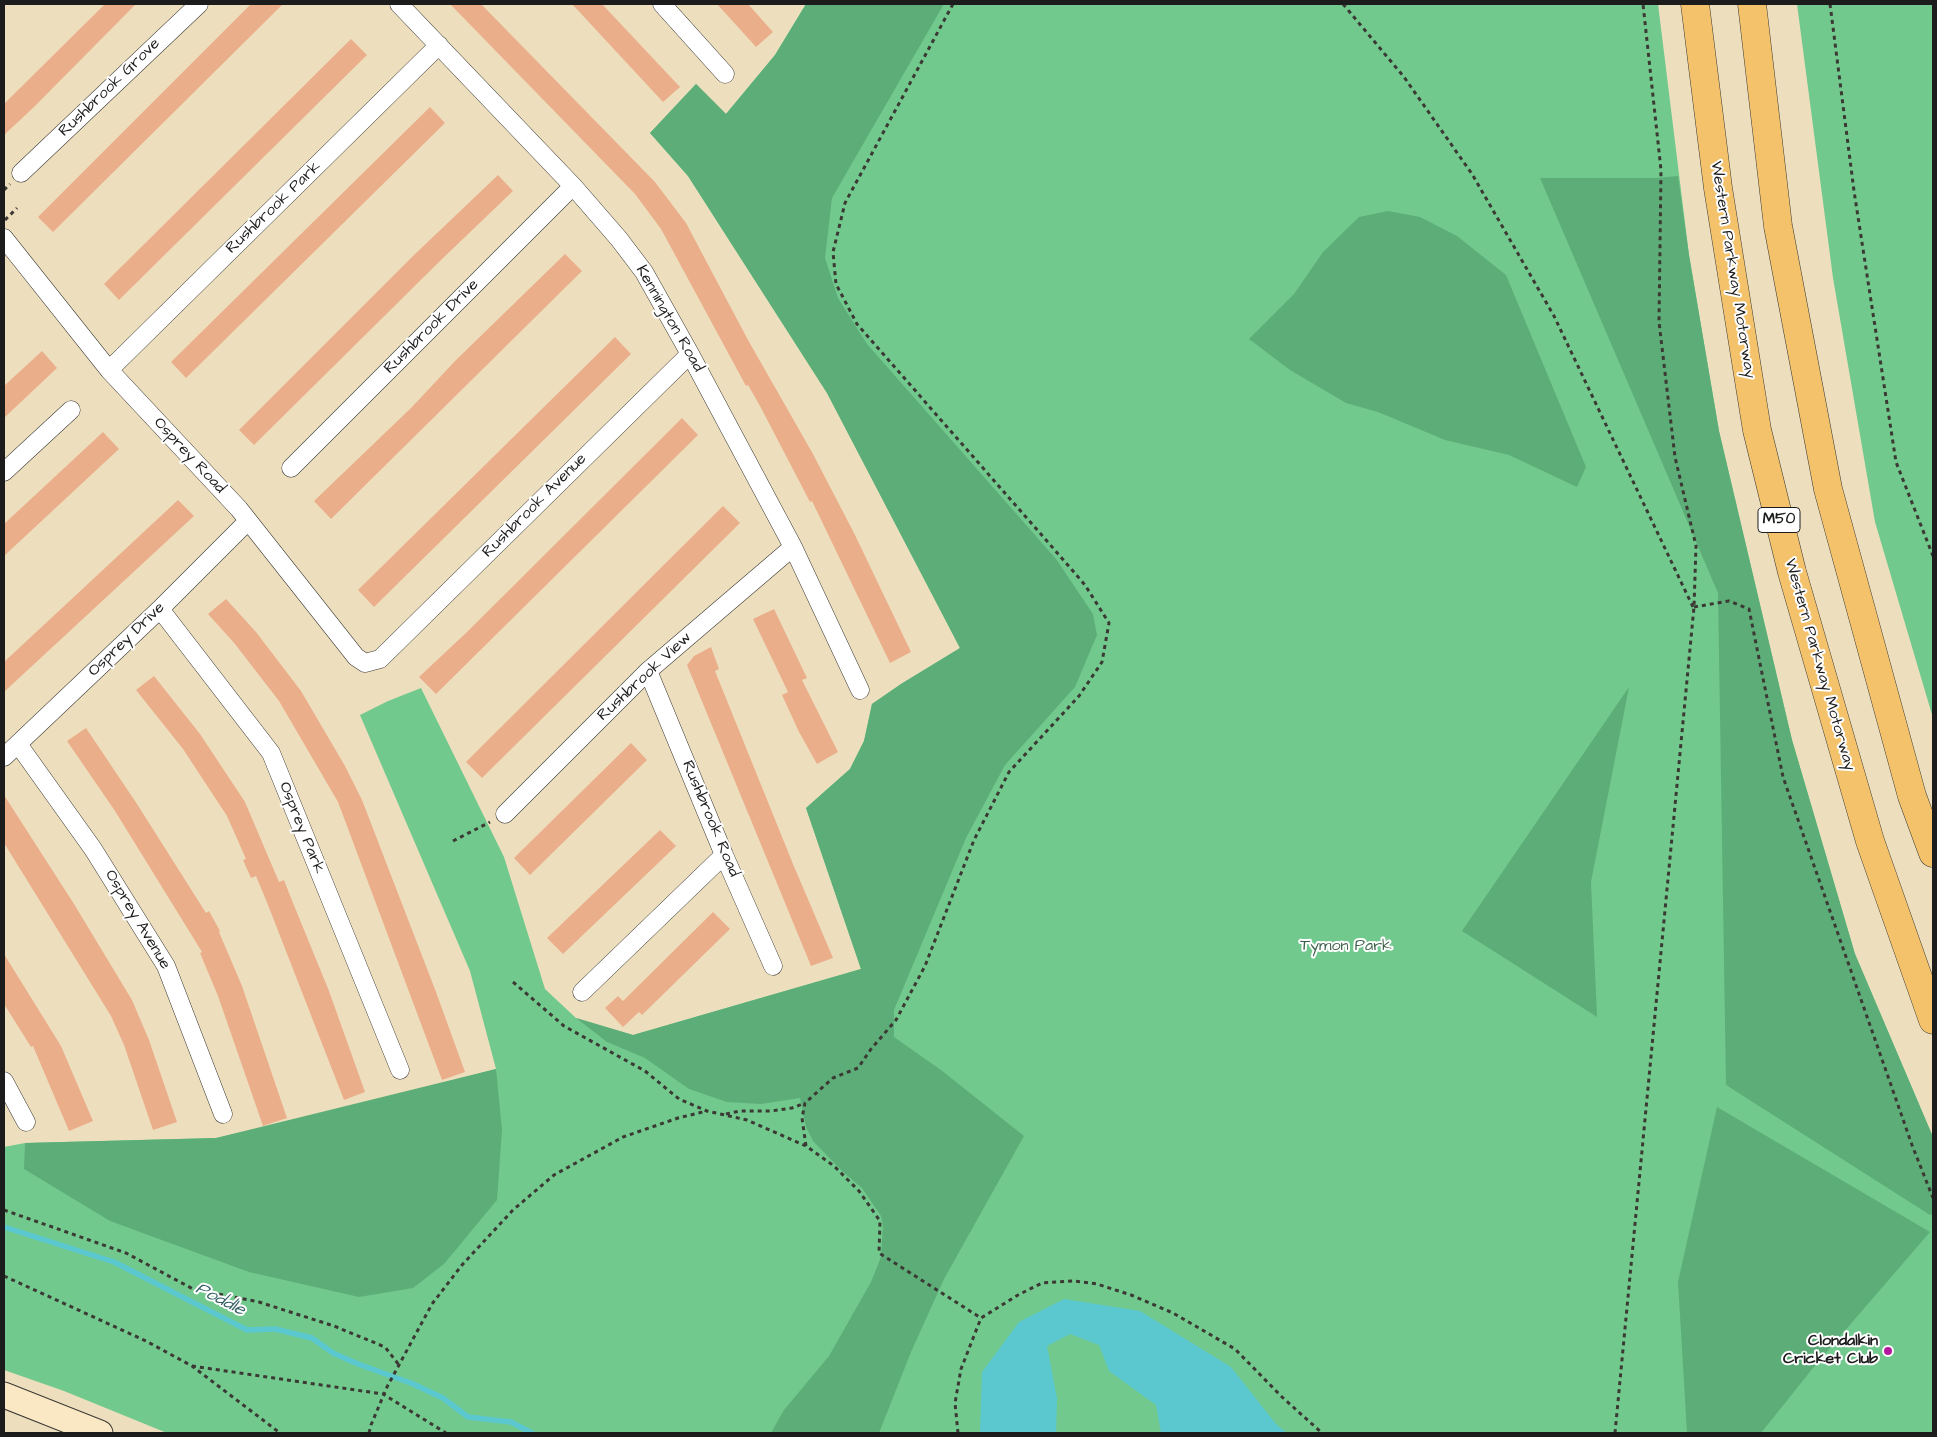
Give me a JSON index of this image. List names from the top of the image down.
{
  "streets": {
    "highway": ["Western Parkway Motorway", "M50"],
    "street": [
      "Rushbrook Grove",
      "Rushbrook Park",
      "Kennington Road",
      "Rushbrook Drive",
      "Osprey Road",
      "Rushbrook Avenue",
      "Osprey Drive",
      "Rushbrook View",
      "Rushbrook Road",
      "Osprey Park",
      "Osprey Avenue"
    ]
  },
  "crossings": [
    ["Rushbrook Park", "Kennington Road"],
    ["Rushbrook Park", "Osprey Road"],
    ["Kennington Road", "Rushbrook Drive"],
    ["Kennington Road", "Rushbrook Avenue"],
    ["Kennington Road", "Rushbrook View"],
    ["Osprey Road", "Rushbrook Avenue"],
    ["Osprey Road", "Osprey Drive"],
    ["Osprey Drive", "Osprey Park"],
    ["Osprey Drive", "Osprey Avenue"],
    ["Rushbrook View", "Rushbrook Road"]
  ],
  "water": ["Poddle"],
  "parks": ["Tymon Park"],
  "places": ["Clondalkin Cricket Club"]
}
